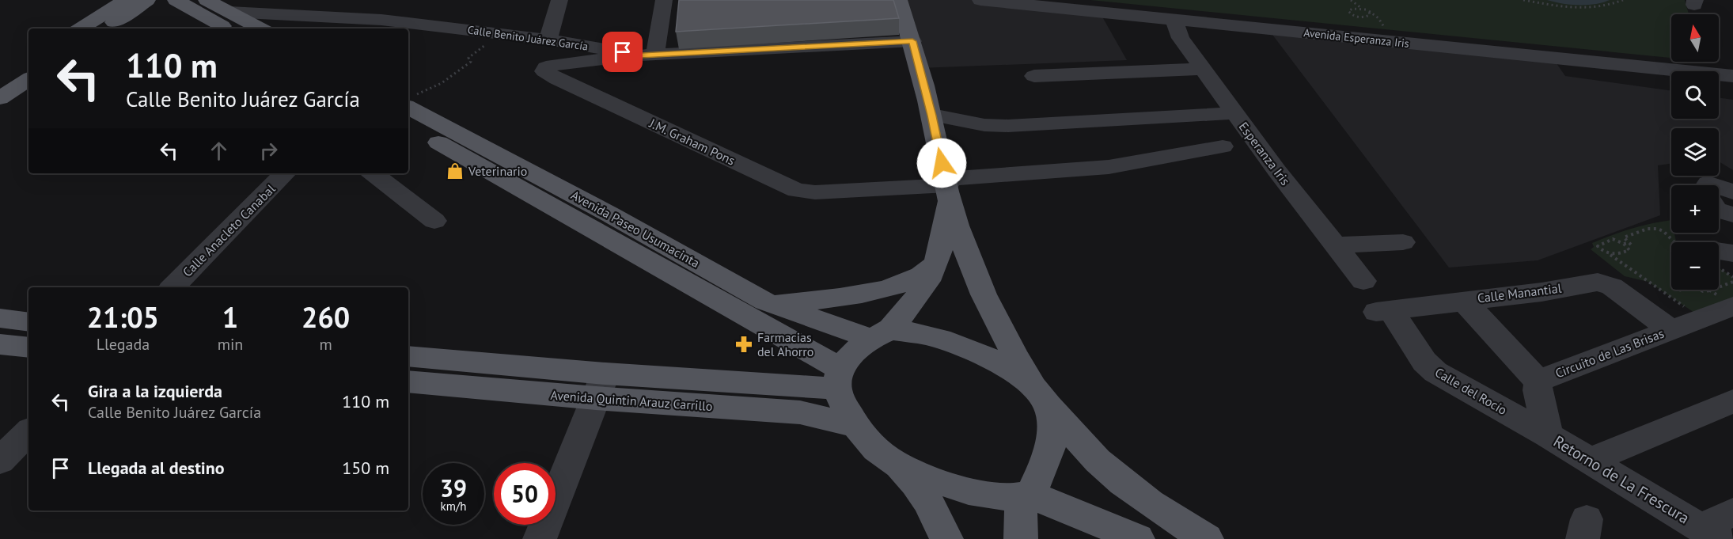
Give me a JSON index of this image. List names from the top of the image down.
{
  "streets": {
    "main road": ["Avenida Paseo Usumacinta", "Avenida Quintin Arauz Carrillo"],
    "street": [
      "Calle Benito Juárez García",
      "Avenida Esperanza Iris",
      "J.M. Graham Pons",
      "Esperanza Iris",
      "Calle Anacleto Canabal",
      "Calle Manantial",
      "Circuito de Las Brisas",
      "Calle del Rocío",
      "Retorno de La Frescura"
    ]
  },
  "crossings": [
    ["Calle Benito Juárez García", "J.M. Graham Pons"],
    ["Avenida Esperanza Iris", "Esperanza Iris"],
    ["Avenida Paseo Usumacinta", "Avenida Quintin Arauz Carrillo"],
    ["Calle Manantial", "Circuito de Las Brisas"],
    ["Calle Manantial", "Calle del Rocío"],
    ["Circuito de Las Brisas", "Calle del Rocío"],
    ["Circuito de Las Brisas", "Retorno de La Frescura"],
    ["Calle del Rocío", "Retorno de La Frescura"]
  ],
  "places": {
    "shop": ["Veterinario"],
    "pharmacy": ["Farmacias del Ahorro"]
  },
  "north": "top",
  "page": {
    "map_buttons": ["+", "−"],
    "turn": ["110 m", "Calle Benito Juárez García"],
    "eta": [
      "21:05",
      "Llegada",
      "1",
      "min",
      "260",
      "m"
    ],
    "list": [
      {
        "name": "Gira a la izquierda",
        "note": "Calle Benito Juárez García",
        "value": "110 m"
      },
      {
        "name": "Llegada al destino",
        "value": "150 m"
      }
    ],
    "speed": "39 km/h",
    "limit": "50"
  }
}
